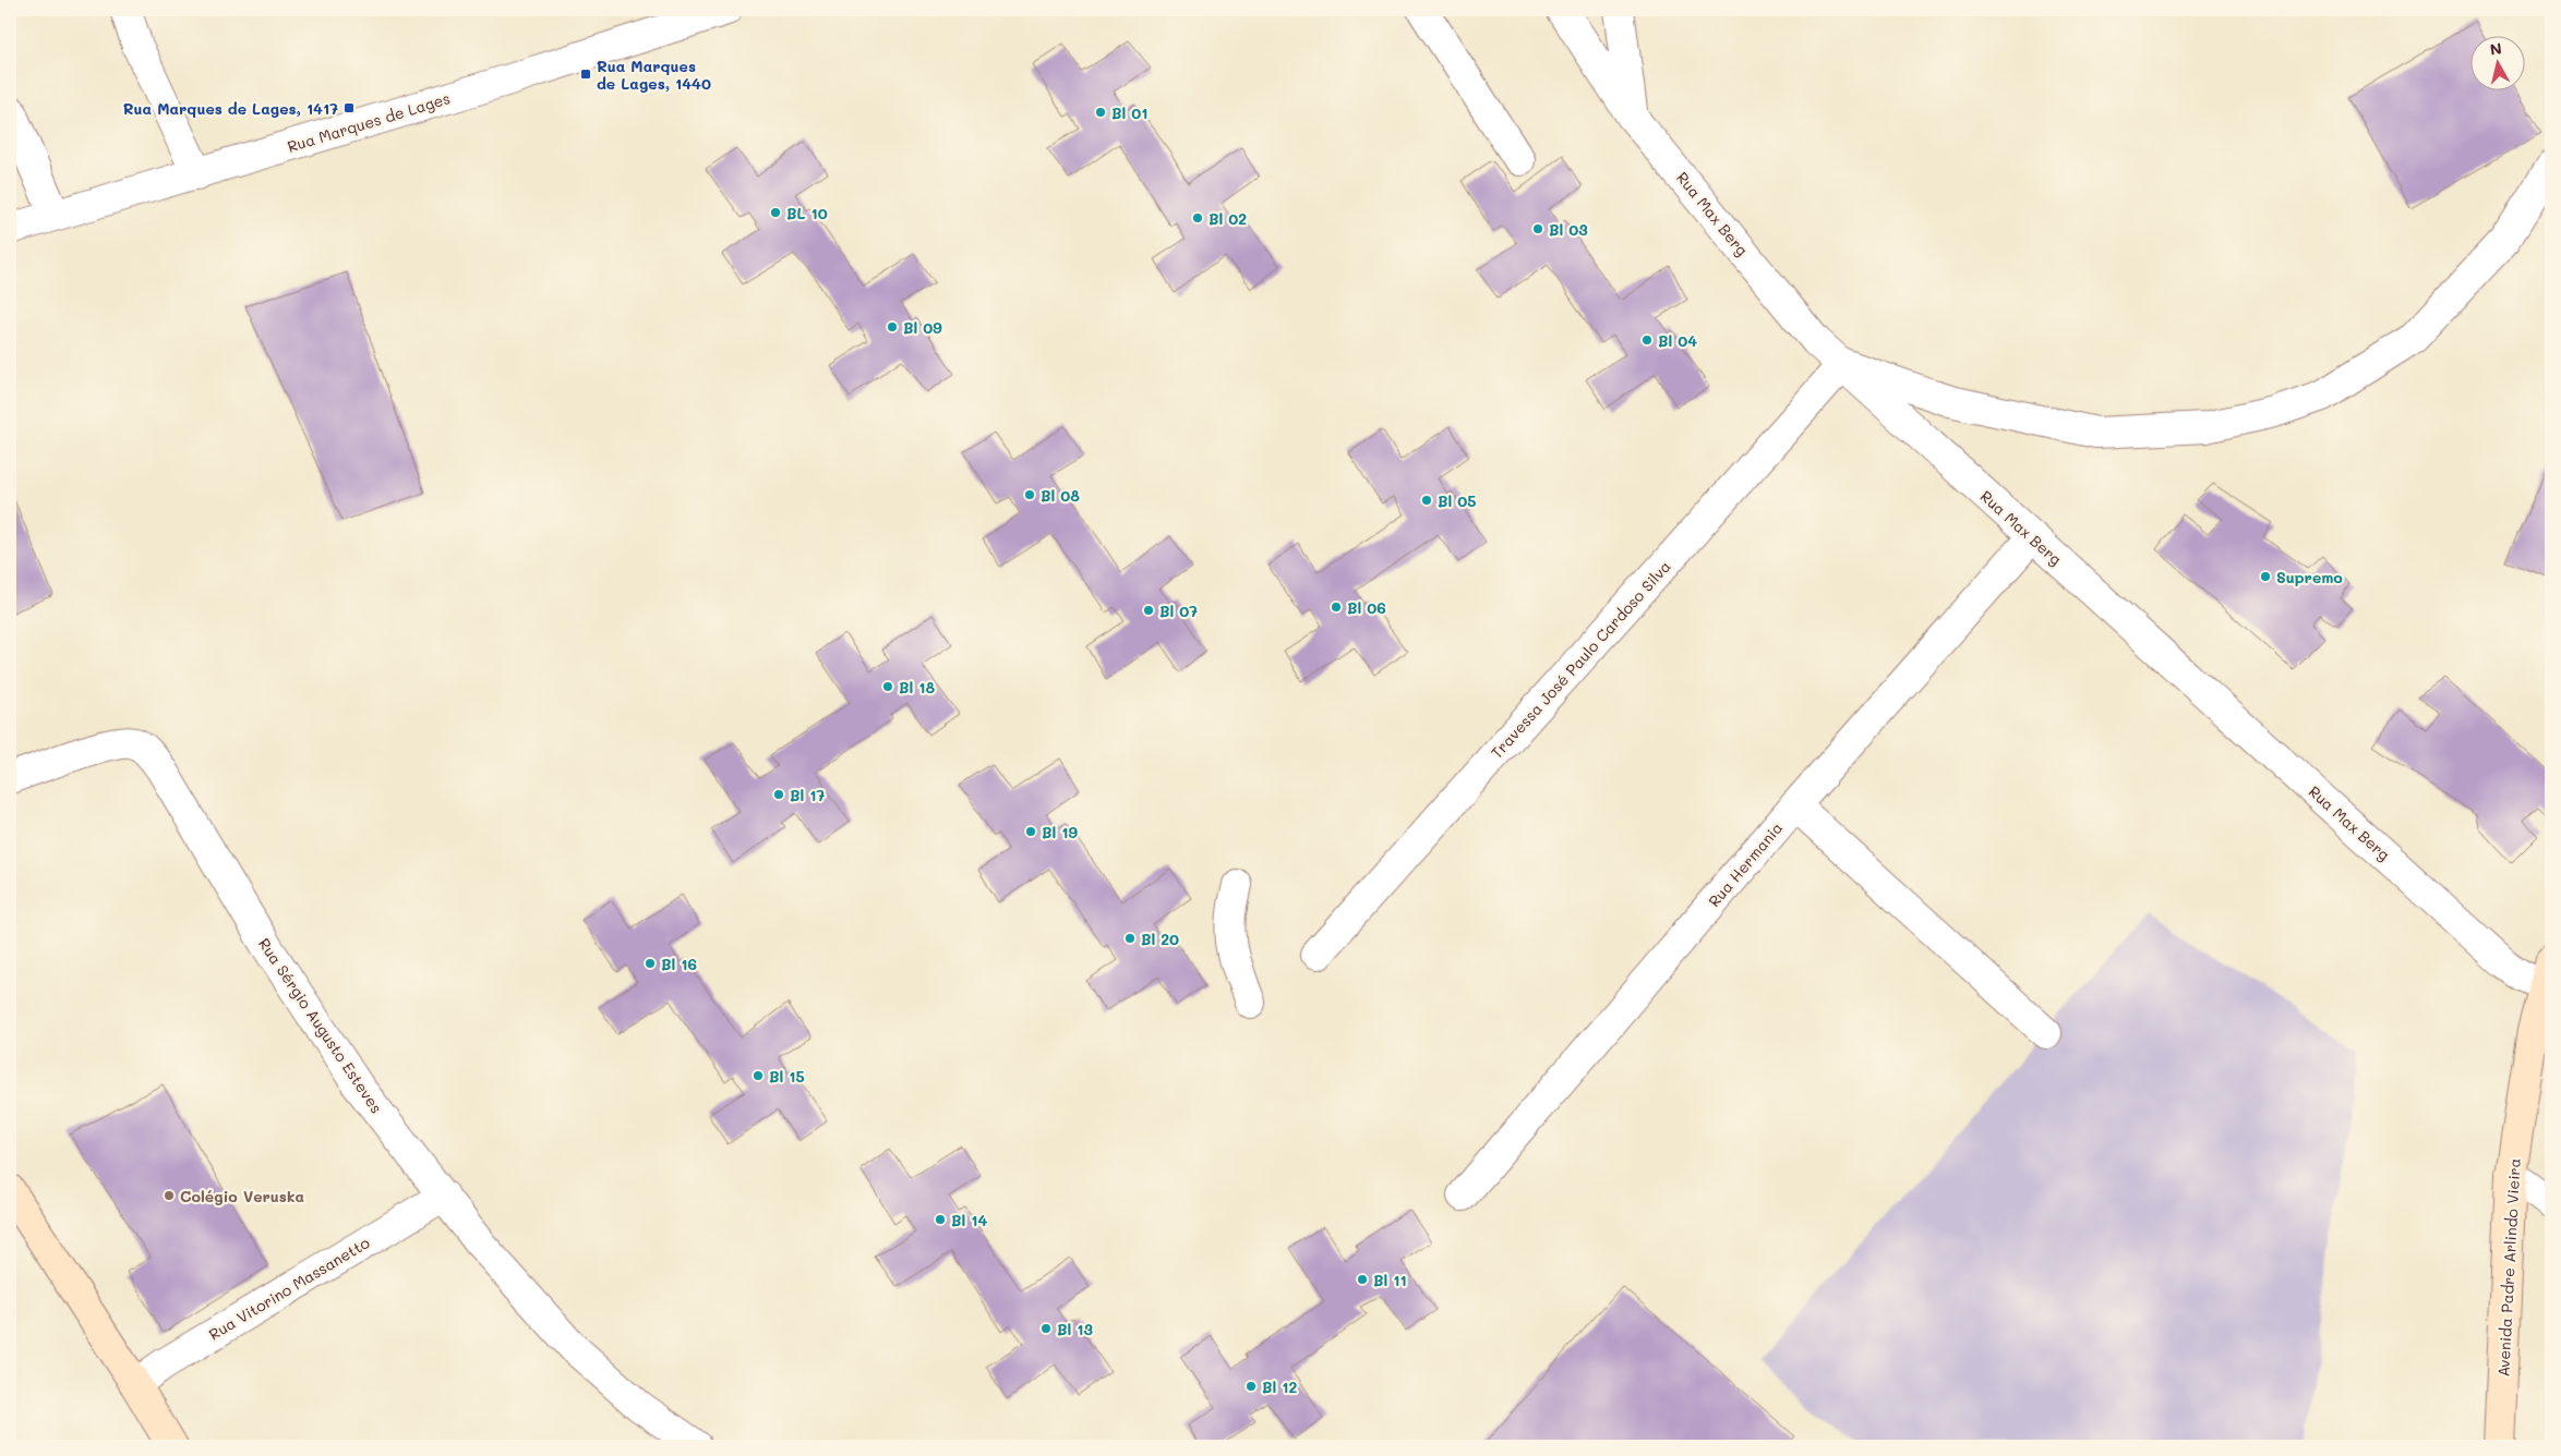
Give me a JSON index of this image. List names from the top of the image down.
{
  "streets": {
    "main road": ["Avenida Padre Arlindo Vieira"],
    "street": [
      "Rua Marques de Lages",
      "Rua Max Berg",
      "Travessa José Paulo Cardoso Silva",
      "Rua Hermania",
      "Rua Sérgio Augusto Esteves",
      "Rua Vitorino Massanetto"
    ]
  },
  "crossings": [
    ["Rua Max Berg", "Travessa José Paulo Cardoso Silva"],
    ["Rua Max Berg", "Rua Hermania"],
    ["Rua Max Berg", "Avenida Padre Arlindo Vieira"],
    ["Rua Sérgio Augusto Esteves", "Rua Vitorino Massanetto"]
  ],
  "places": {
    "transit": ["Rua Marques de Lages, 1440", "Rua Marques de Lages, 1417"],
    "other": [
      "Bl 01",
      "BL 10",
      "Bl 02",
      "Bl 03",
      "Bl 09",
      "Bl 04",
      "Bl 08",
      "Bl 05",
      "Supremo",
      "Bl 06",
      "Bl 07",
      "Bl 18",
      "Bl 17",
      "Bl 19",
      "Bl 20",
      "Bl 16",
      "Bl 15",
      "Colégio Veruska",
      "Bl 14",
      "Bl 11",
      "Bl 13",
      "Bl 12"
    ]
  },
  "north": "top"
}
